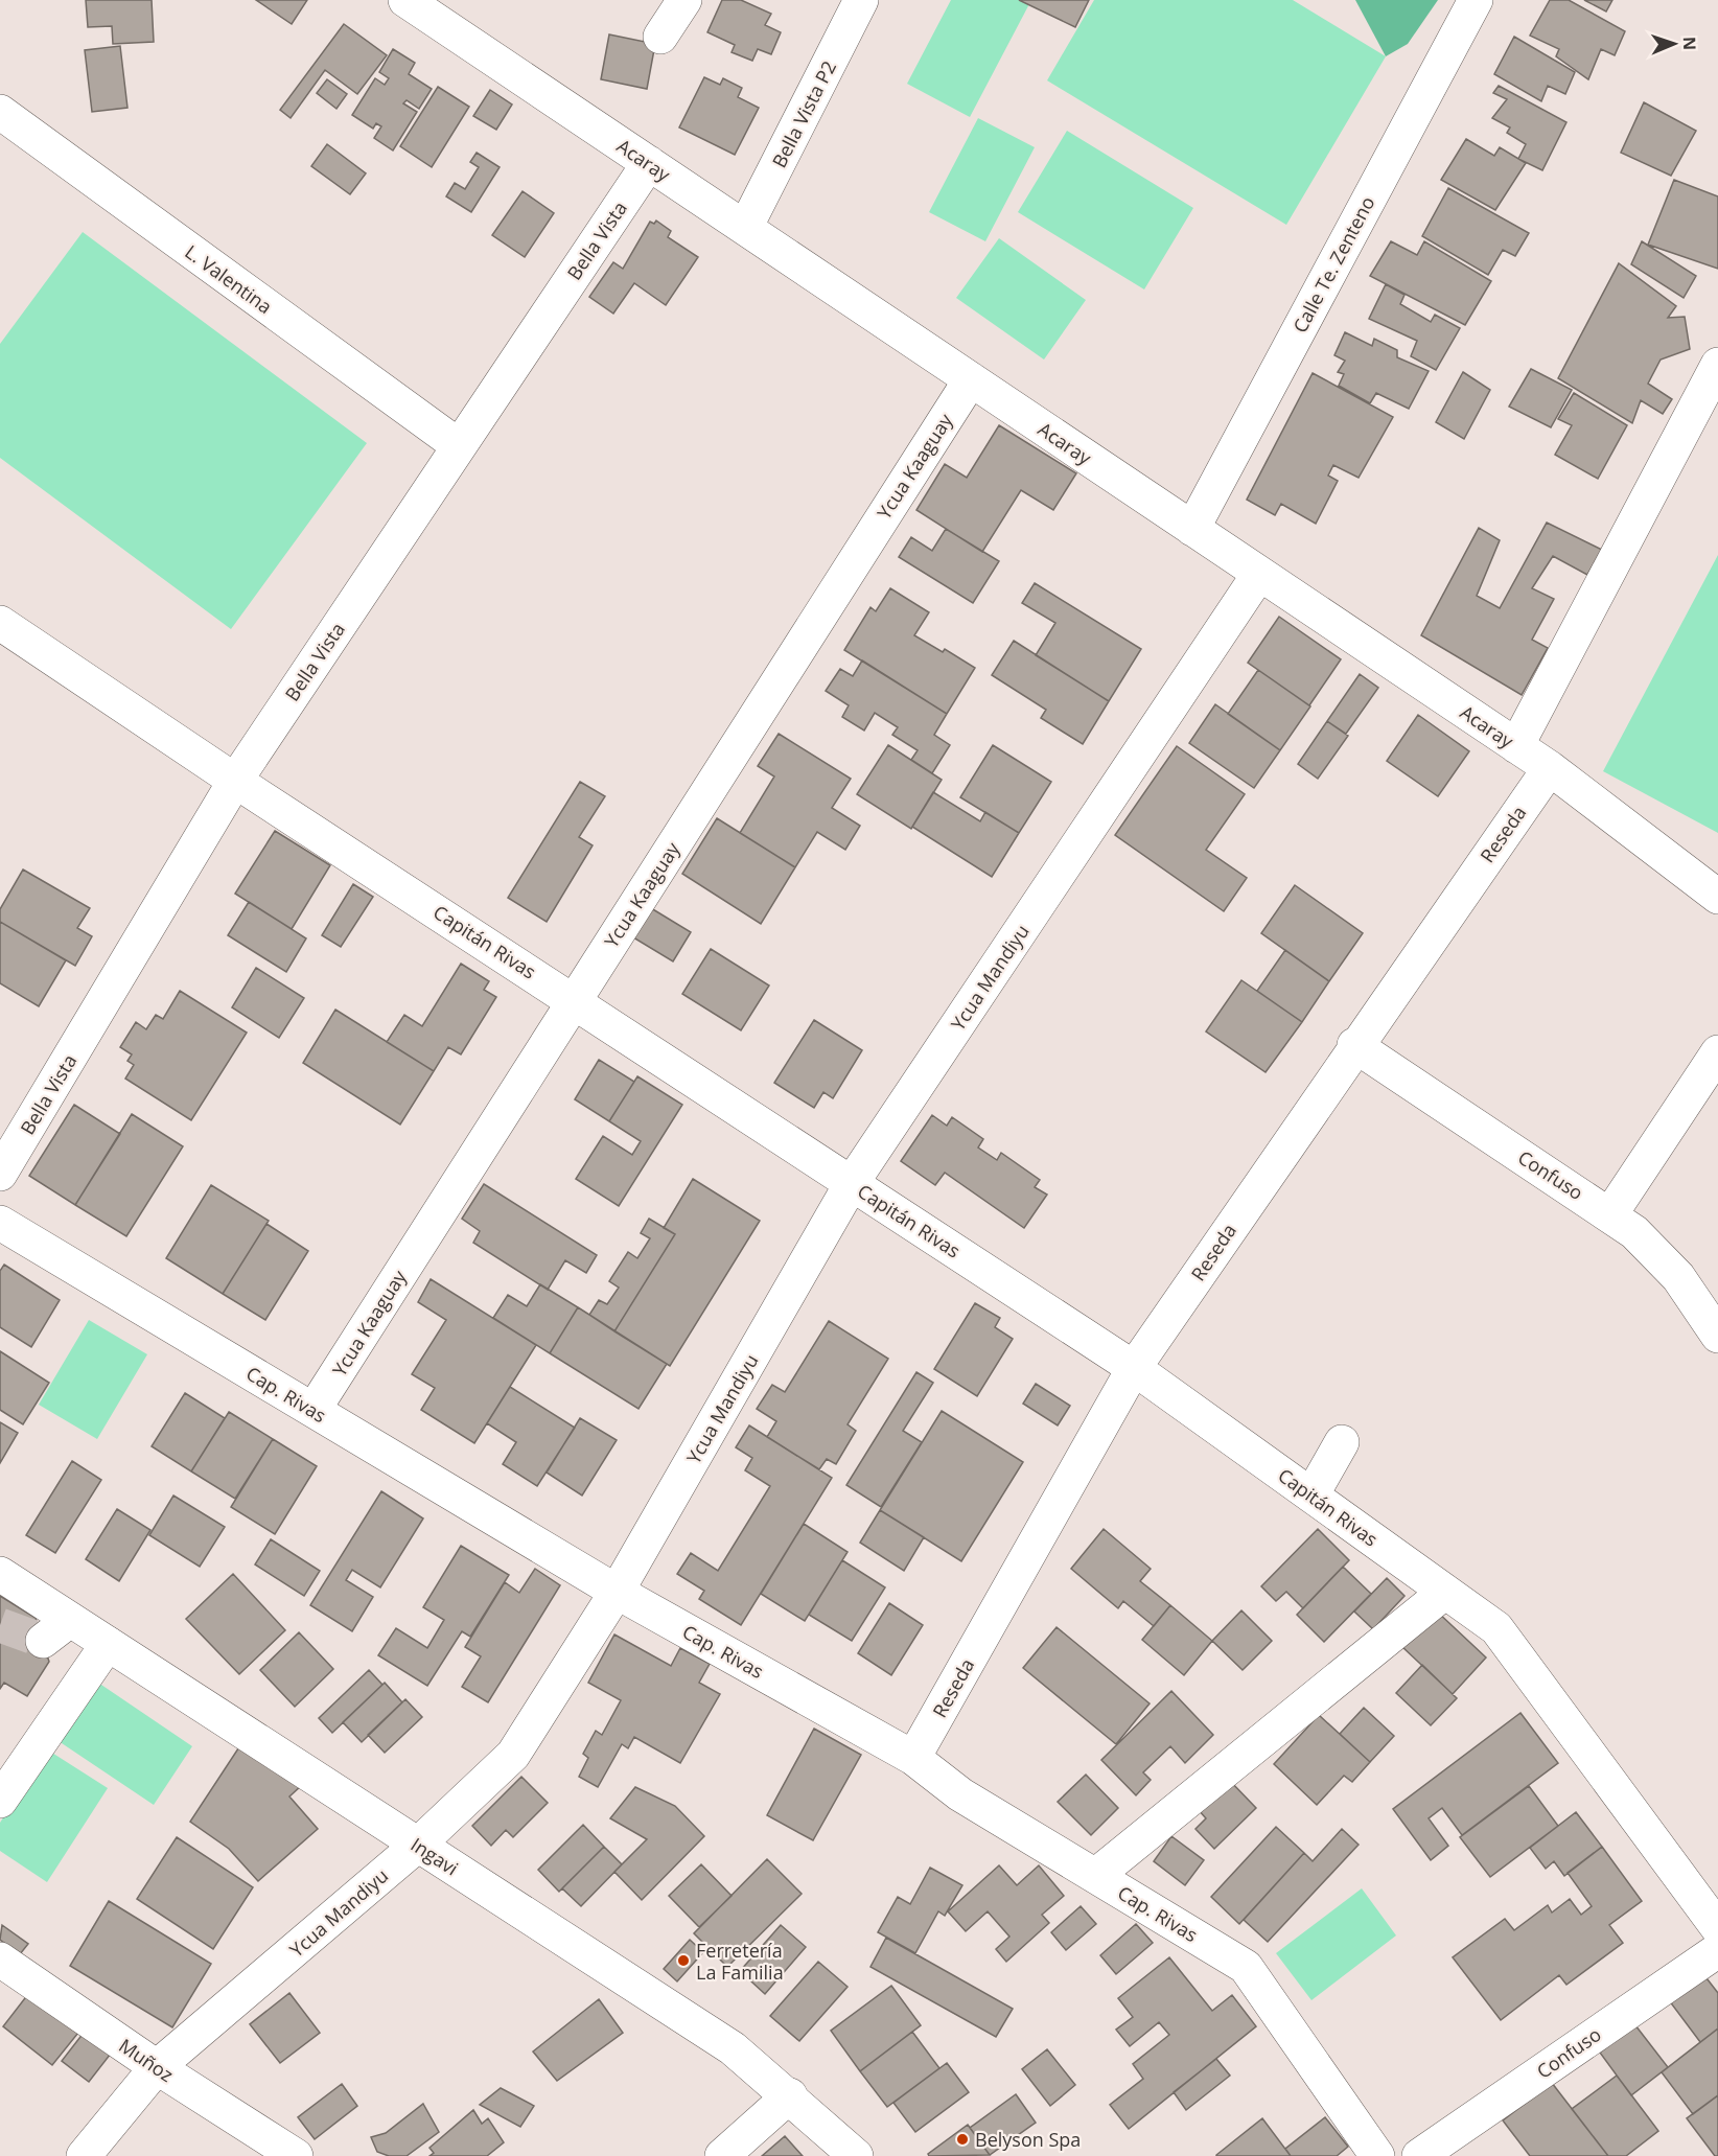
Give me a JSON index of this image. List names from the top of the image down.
{
  "streets": {
    "street": [
      "Bella Vista P2",
      "Acaray",
      "Bella Vista",
      "Calle Te. Zenteno",
      "L. Valentina",
      "Ycua Kaaguay",
      "Reseda",
      "Capitán Rivas",
      "Ycua Mandiyu",
      "Confuso",
      "Cap. Rivas",
      "Ingavi",
      "Muñoz"
    ]
  },
  "crossings": [
    ["Bella Vista P2", "Acaray"],
    ["Acaray", "Bella Vista"],
    ["Acaray", "Calle Te. Zenteno"],
    ["Acaray", "Ycua Kaaguay"],
    ["Acaray", "Reseda"],
    ["Acaray", "Ycua Mandiyu"],
    ["Bella Vista", "L. Valentina"],
    ["Bella Vista", "Capitán Rivas"],
    ["Ycua Kaaguay", "Capitán Rivas"],
    ["Ycua Kaaguay", "Cap. Rivas"],
    ["Reseda", "Capitán Rivas"],
    ["Reseda", "Confuso"],
    ["Reseda", "Cap. Rivas"],
    ["Capitán Rivas", "Ycua Mandiyu"],
    ["Ycua Mandiyu", "Cap. Rivas"],
    ["Ycua Mandiyu", "Ingavi"],
    ["Ycua Mandiyu", "Muñoz"]
  ],
  "places": ["Ferretería La Familia", "Belyson Spa"],
  "north": "right"
}
